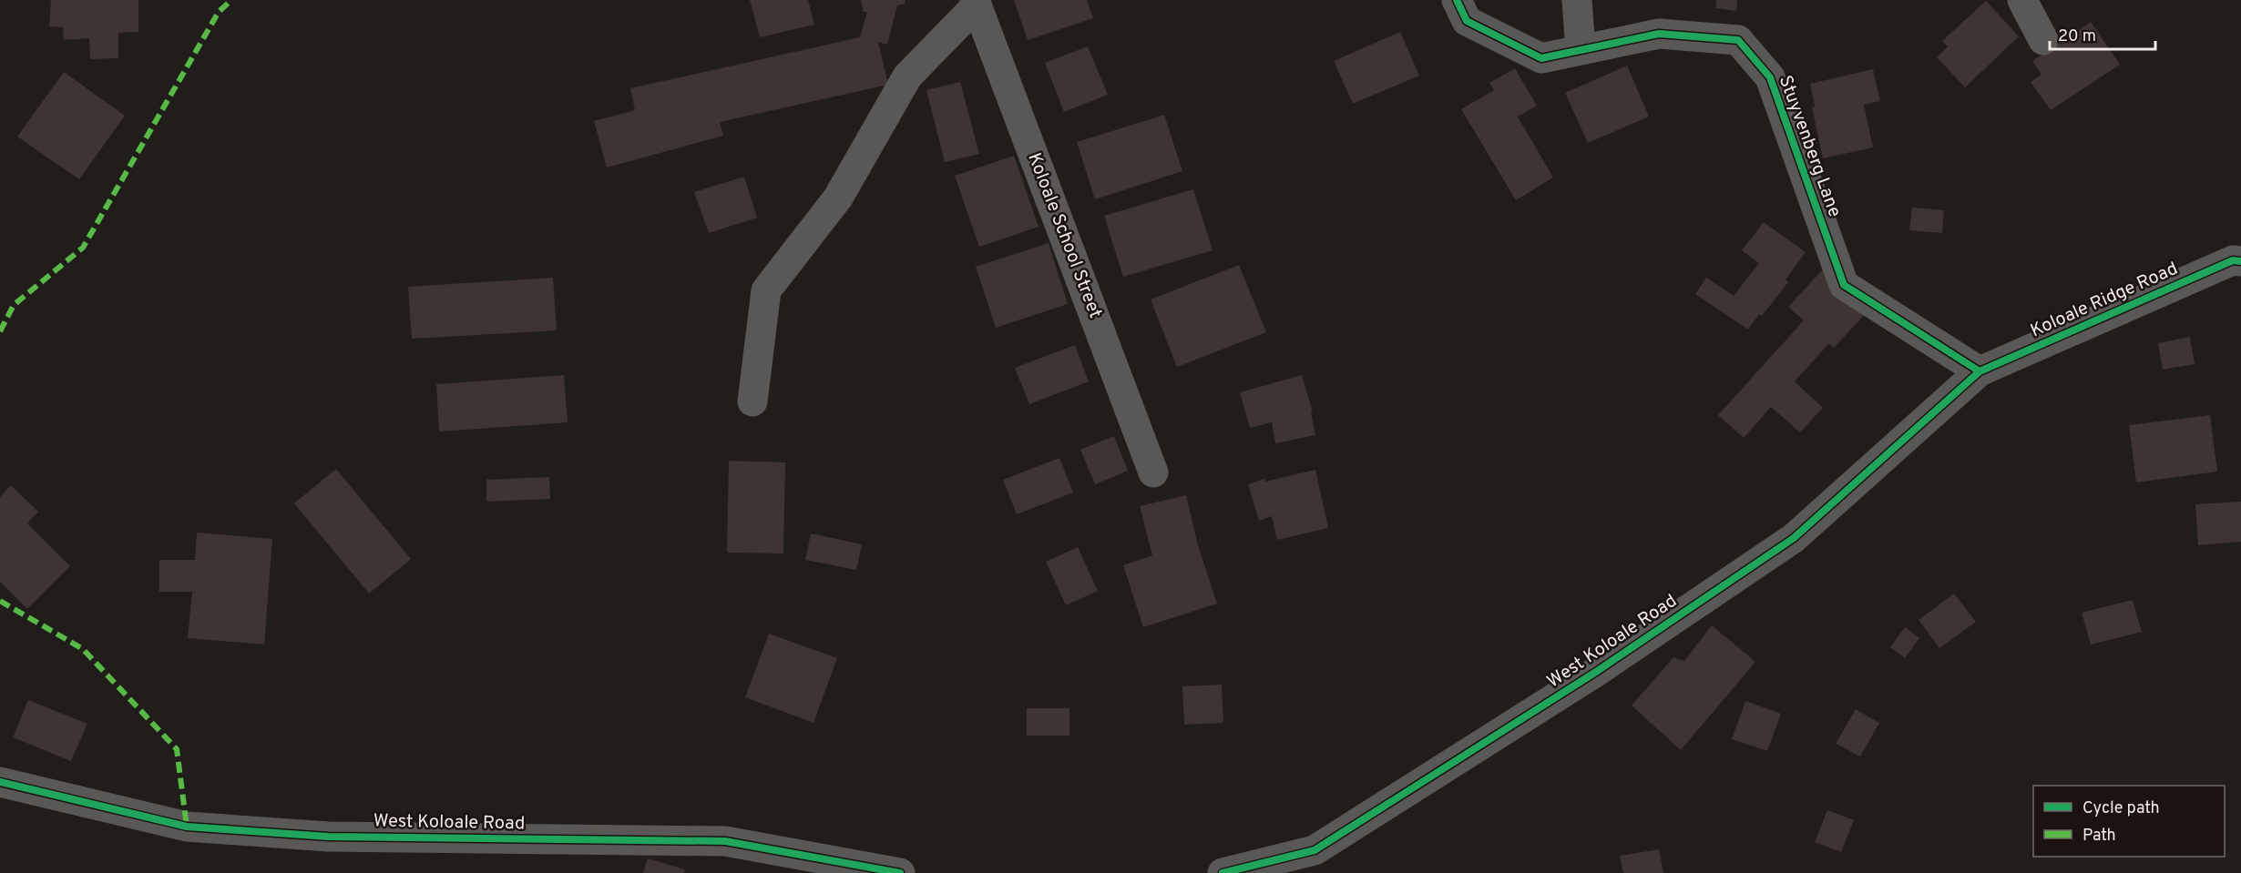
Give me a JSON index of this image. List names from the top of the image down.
{
  "streets": {
    "street": [
      "Stuyvenberg Lane",
      "Koloale School Street",
      "Koloale Ridge Road",
      "West Koloale Road"
    ]
  },
  "crossings": [
    ["Stuyvenberg Lane", "Koloale Ridge Road"],
    ["Stuyvenberg Lane", "West Koloale Road"],
    ["Koloale Ridge Road", "West Koloale Road"]
  ],
  "legend": ["Cycle path", "Path"],
  "scale_bar": "20 m"
}
